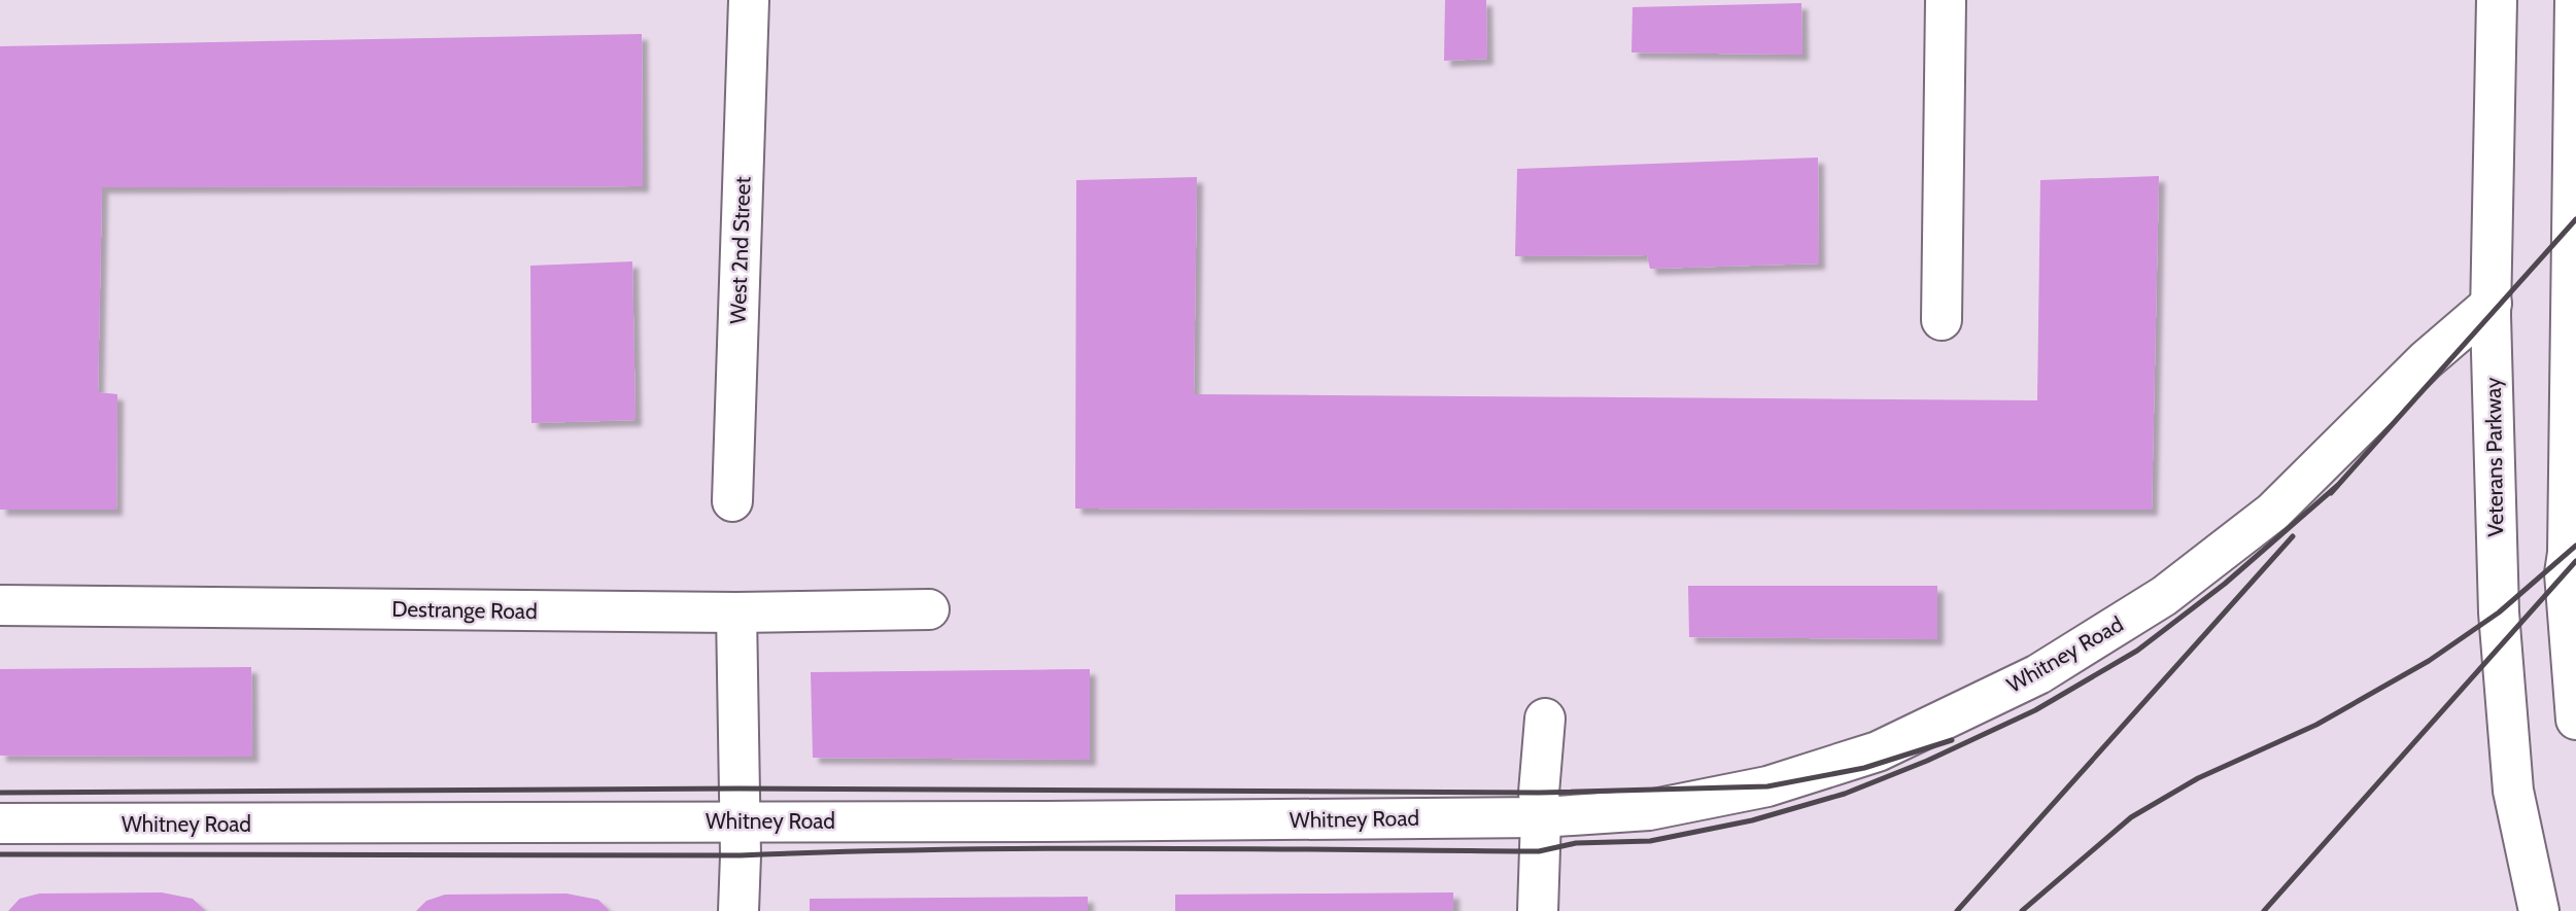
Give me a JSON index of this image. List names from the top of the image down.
{
  "streets": {
    "street": [
      "West 2nd Street",
      "Veterans Parkway",
      "Destrange Road",
      "Whitney Road"
    ]
  },
  "crossings": [
    ["Veterans Parkway", "Whitney Road"]
  ]
}
